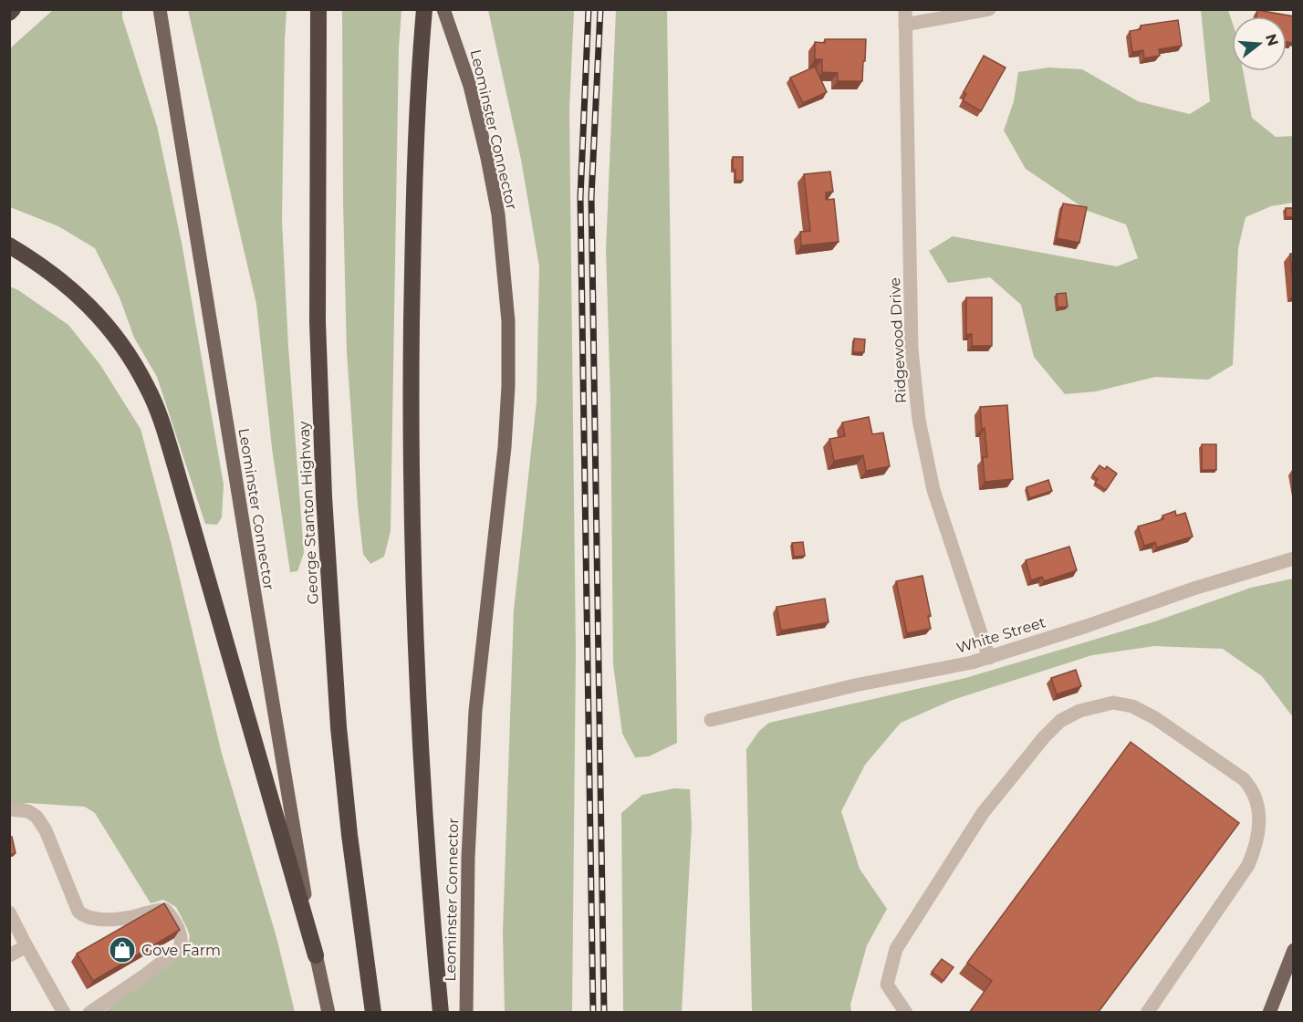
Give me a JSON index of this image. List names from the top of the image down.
{
  "streets": {
    "highway": ["George Stanton Highway"],
    "main road": ["Leominster Connector"],
    "street": ["Ridgewood Drive", "White Street"]
  },
  "crossings": [
    ["Ridgewood Drive", "White Street"]
  ],
  "places": {
    "shop": ["Gove Farm"]
  },
  "north": "right"
}
